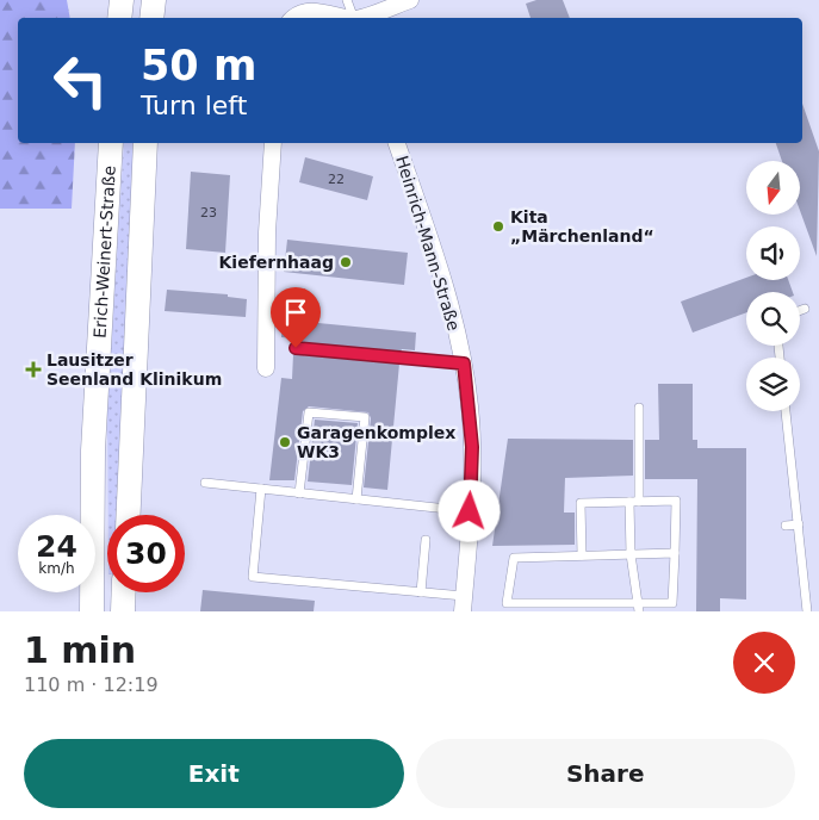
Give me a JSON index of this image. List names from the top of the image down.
{
  "streets": {
    "street": ["Heinrich-Mann-Straße", "Erich-Weinert-Straße"]
  },
  "places": {
    "other": ["Kita „Märchenland“", "Kiefernhaag", "Garagenkomplex WK3"],
    "health": ["Lausitzer Seenland Klinikum"]
  },
  "house_numbers": ["22", "23"],
  "north": "bottom",
  "page": {
    "turn": ["50 m", "Turn left"],
    "speed": "24 km/h",
    "limit": "30",
    "heading": ["1 min", "110 m · 12:19"],
    "buttons": ["Exit", "Share"]
  }
}
